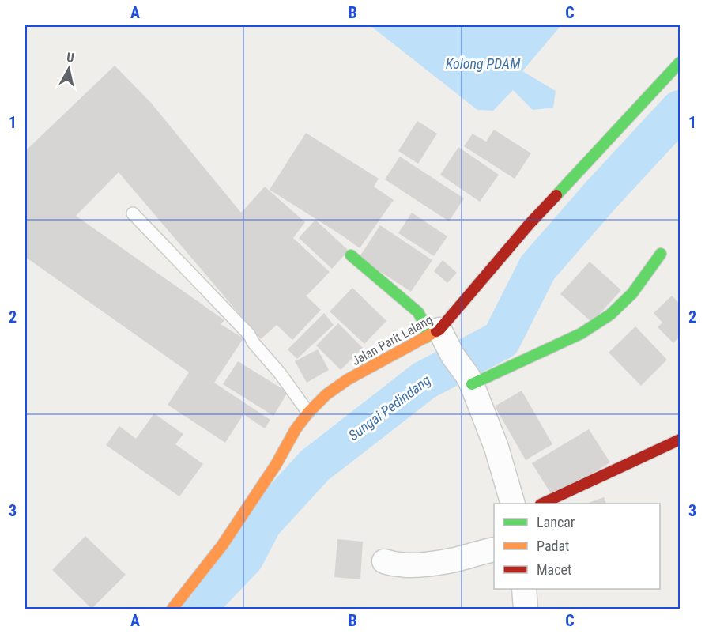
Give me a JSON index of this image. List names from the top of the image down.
{
  "streets": {
    "street": ["Jalan Parit Lalang"]
  },
  "water": ["Kolong PDAM", "Sungai Pedindang"],
  "legend": ["Lancar", "Padat", "Macet"],
  "north": "top",
  "grid": {
    "columns": ["A", "B", "C"],
    "rows": ["1", "2", "3"]
  }
}
